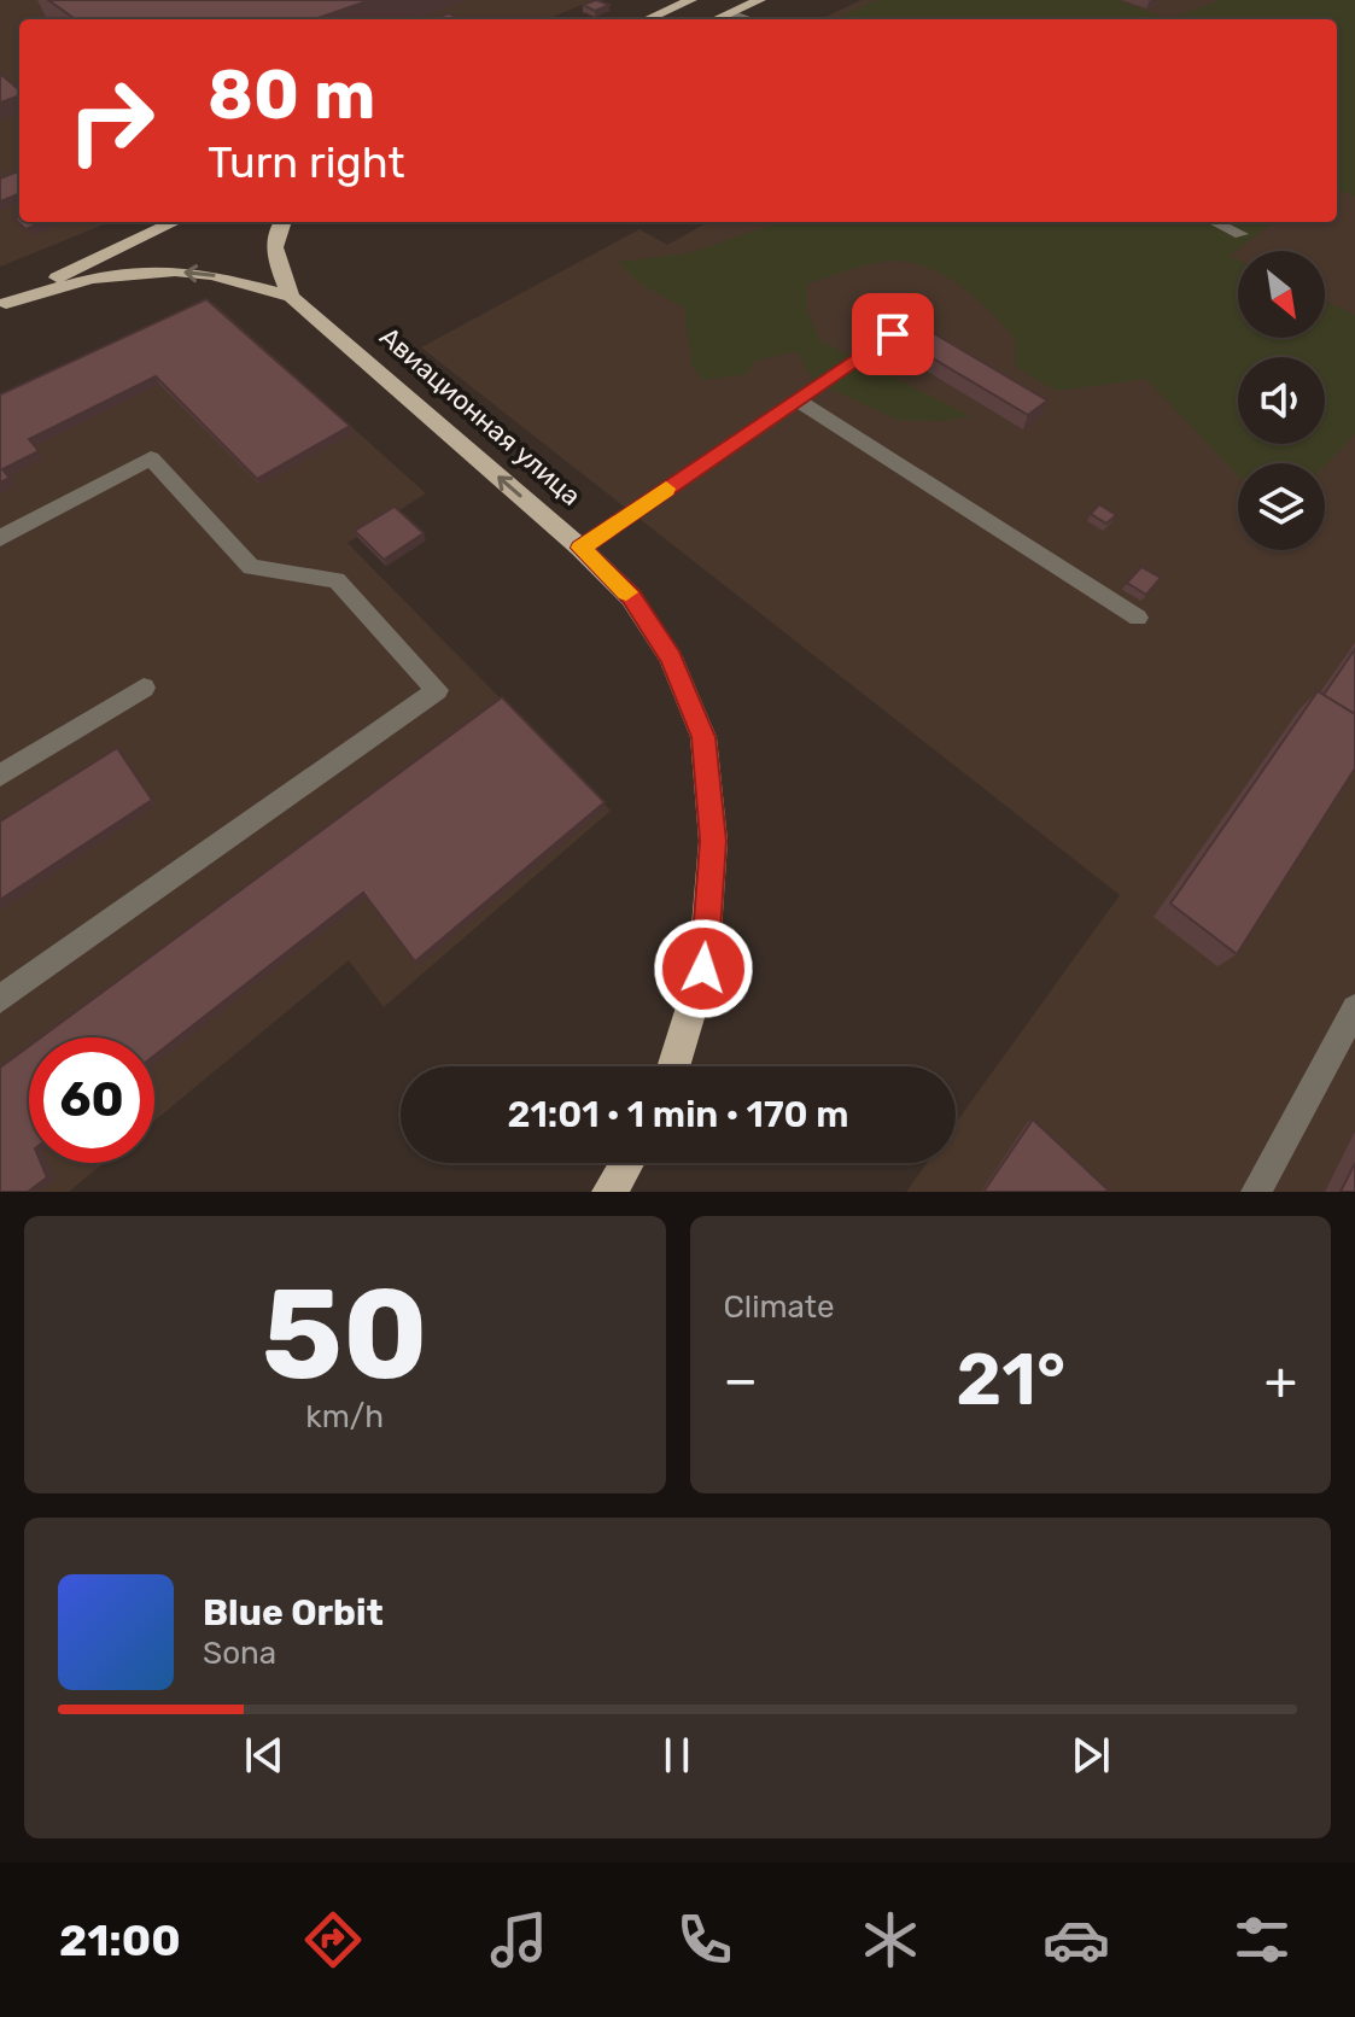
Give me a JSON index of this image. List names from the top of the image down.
{
  "streets": {
    "main road": ["Авиационная улица"]
  },
  "one_way": ["Авиационная улица"],
  "north": "bottom right",
  "page": {
    "turn": ["80 m", "Turn right"],
    "limit": "60",
    "trip": "21:01 · 1 min · 170 m",
    "tile": [
      ["50", "km/h"],
      "Climate"
    ],
    "heat": ["−", "21°", "+"],
    "song": ["Blue Orbit", "Sona"],
    "tabs": "21:00"
  }
}
